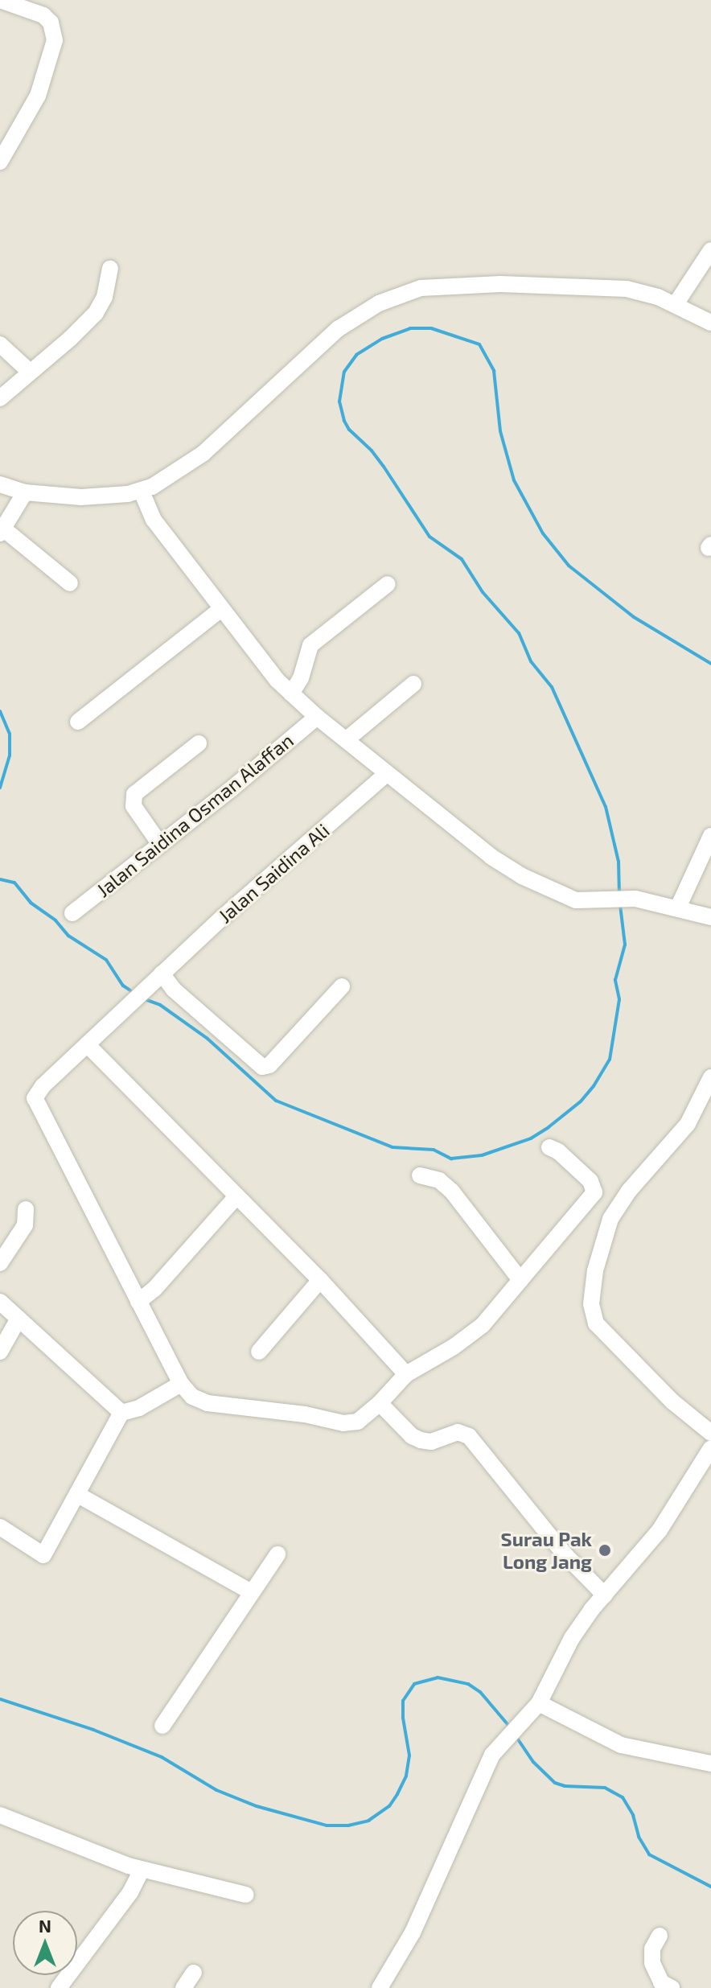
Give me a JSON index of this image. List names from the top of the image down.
{
  "streets": {
    "street": ["Jalan Saidina Osman Alaffan", "Jalan Saidina Ali"]
  },
  "places": ["Surau Pak Long Jang"],
  "north": "top"
}
